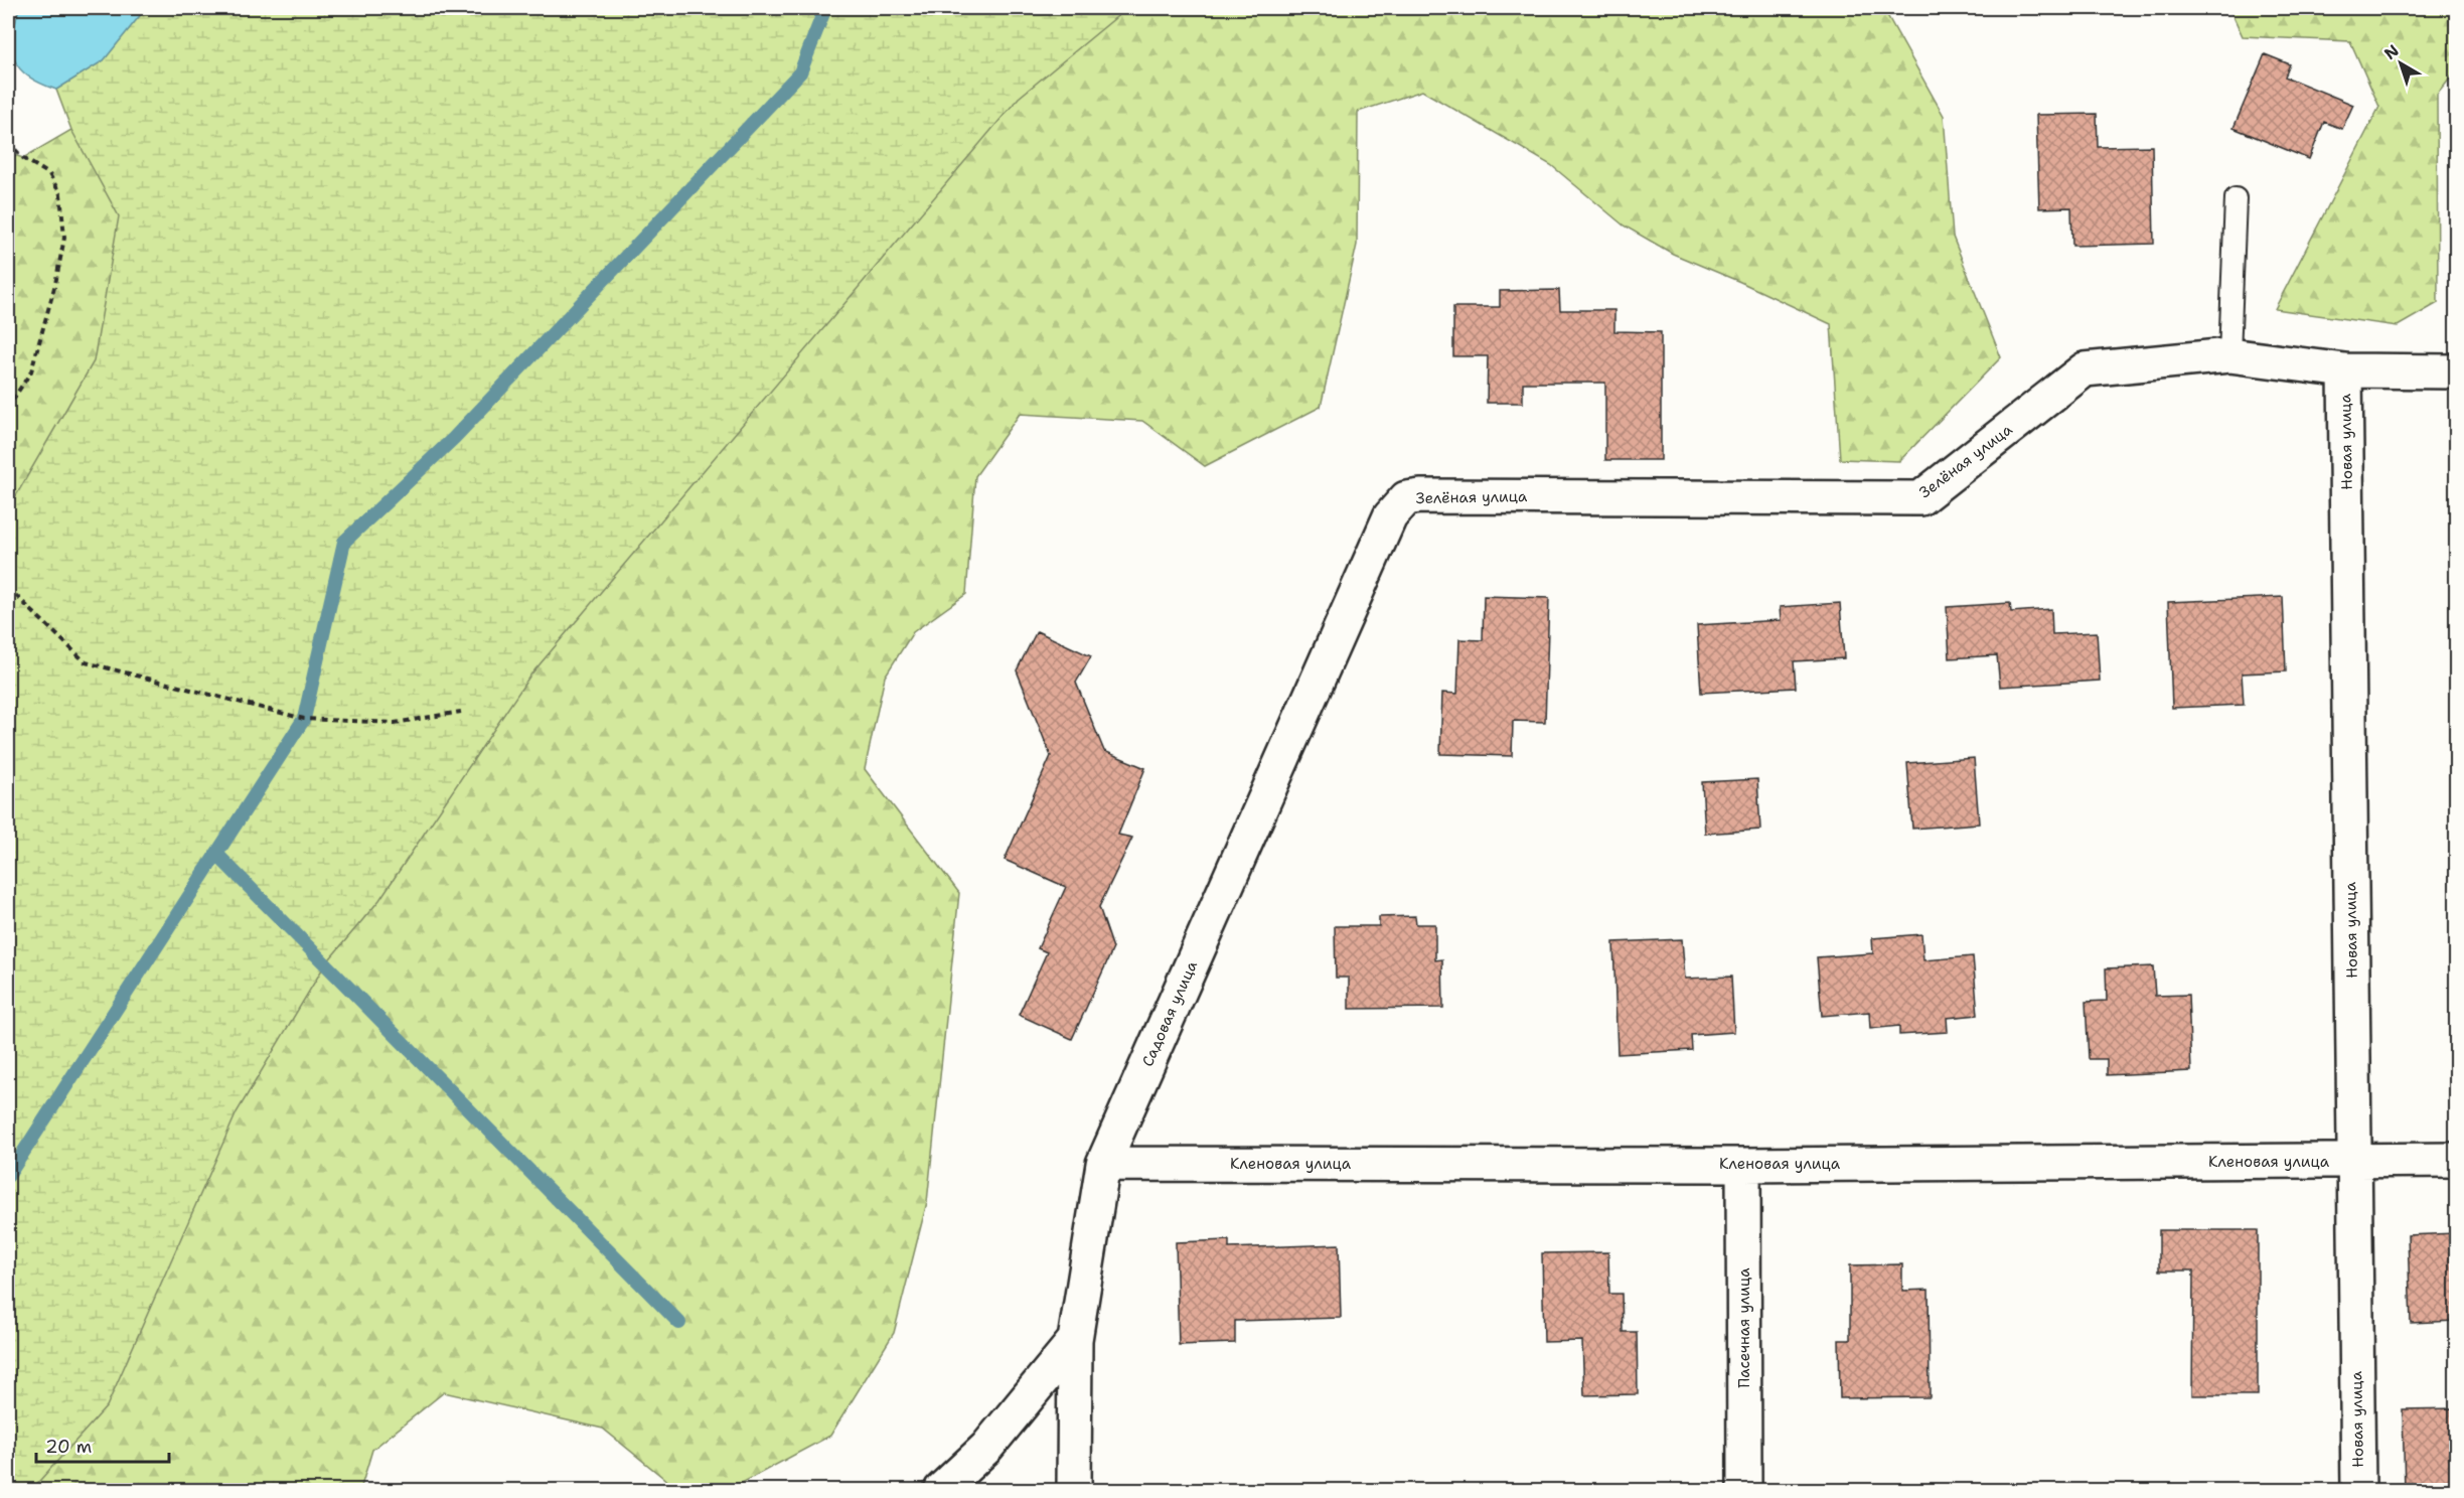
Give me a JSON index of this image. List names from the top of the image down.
{
  "streets": {
    "street": [
      "Новая улица",
      "Зелёная улица",
      "Садовая улица",
      "Кленовая улица",
      "Пасечная улица"
    ]
  },
  "crossings": [
    ["Новая улица", "Зелёная улица"],
    ["Новая улица", "Кленовая улица"],
    ["Зелёная улица", "Садовая улица"],
    ["Садовая улица", "Кленовая улица"],
    ["Кленовая улица", "Пасечная улица"]
  ],
  "scale_bar": "20 m",
  "north": "top left"
}
